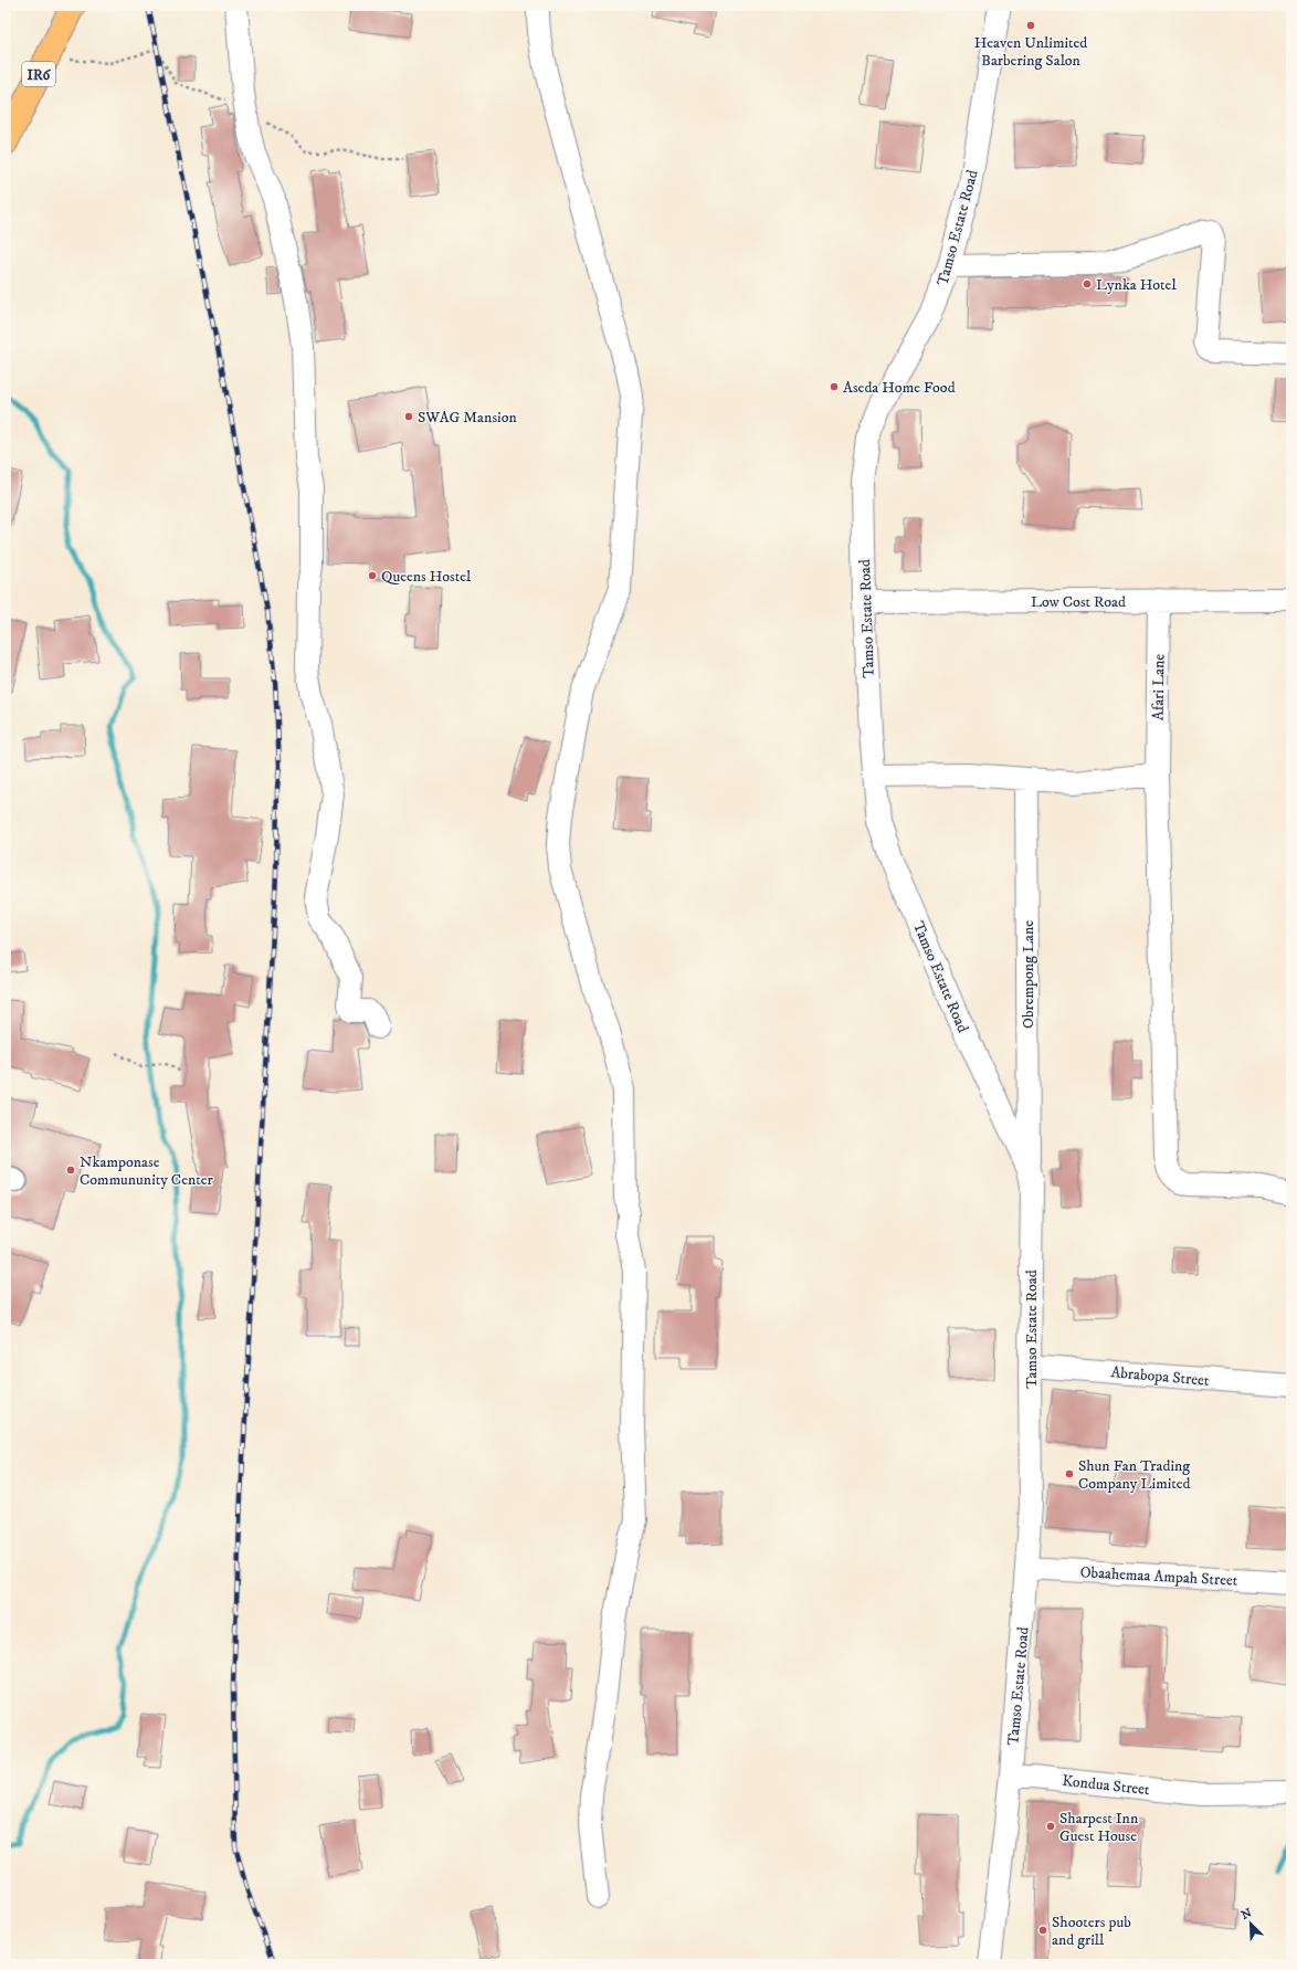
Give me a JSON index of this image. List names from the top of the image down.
{
  "streets": {
    "main road": ["IR6"],
    "street": [
      "Tamso Estate Road",
      "Low Cost Road",
      "Afari Lane",
      "Obrempong Lane",
      "Abrabopa Street",
      "Obaahemaa Ampah Street",
      "Kondua Street"
    ]
  },
  "crossings": [
    ["Tamso Estate Road", "Low Cost Road"],
    ["Tamso Estate Road", "Obrempong Lane"],
    ["Tamso Estate Road", "Abrabopa Street"],
    ["Tamso Estate Road", "Obaahemaa Ampah Street"],
    ["Tamso Estate Road", "Kondua Street"],
    ["Low Cost Road", "Afari Lane"]
  ],
  "places": [
    "Heaven Unlimited Barbering Salon",
    "Lynka Hotel",
    "Aseda Home Food",
    "SWAG Mansion",
    "Queens Hostel",
    "Nkamponase Commununity Center",
    "Shun Fan Trading Company Limited",
    "Sharpest Inn Guest House",
    "Shooters pub and grill"
  ],
  "north": "top left"
}
